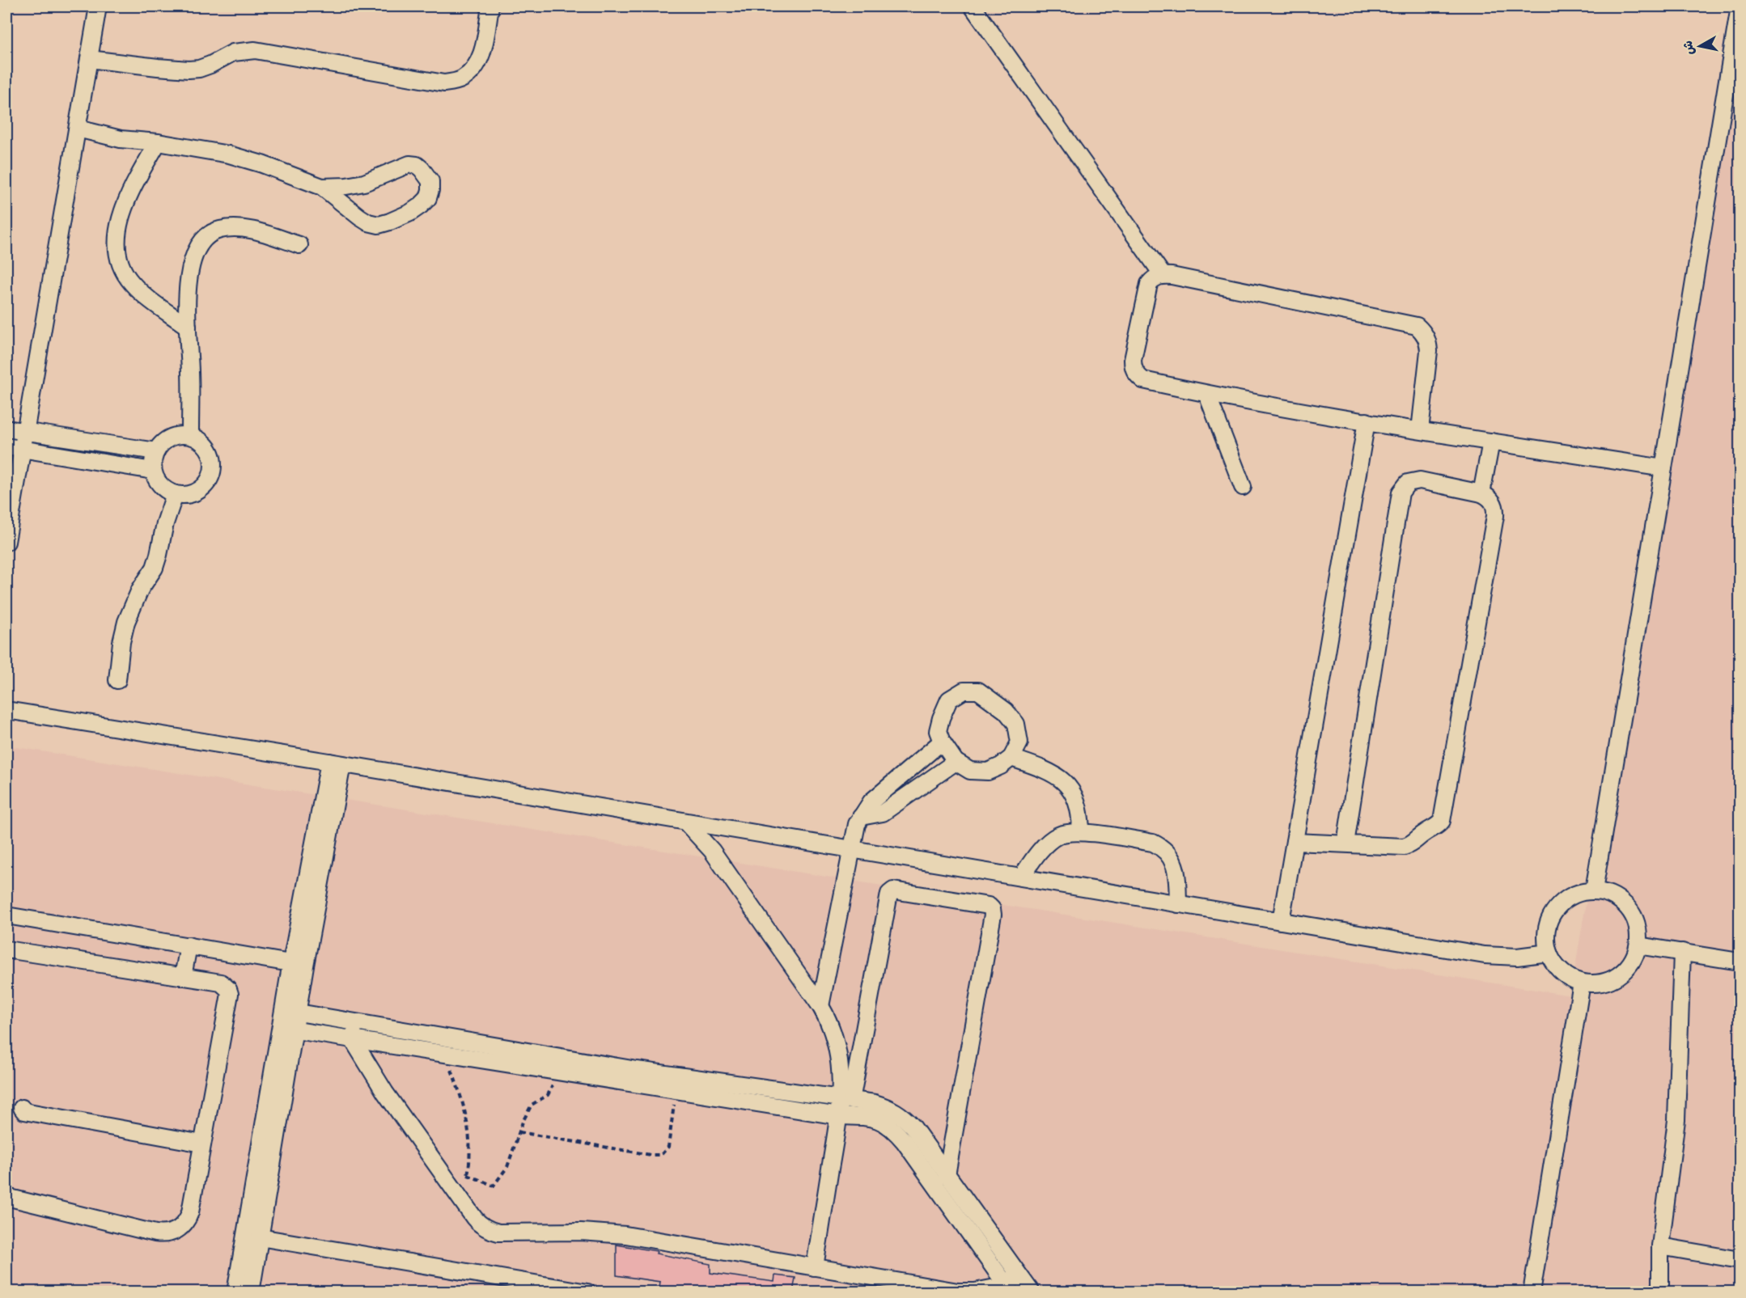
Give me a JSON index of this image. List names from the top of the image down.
{
  "north": "left"
}
